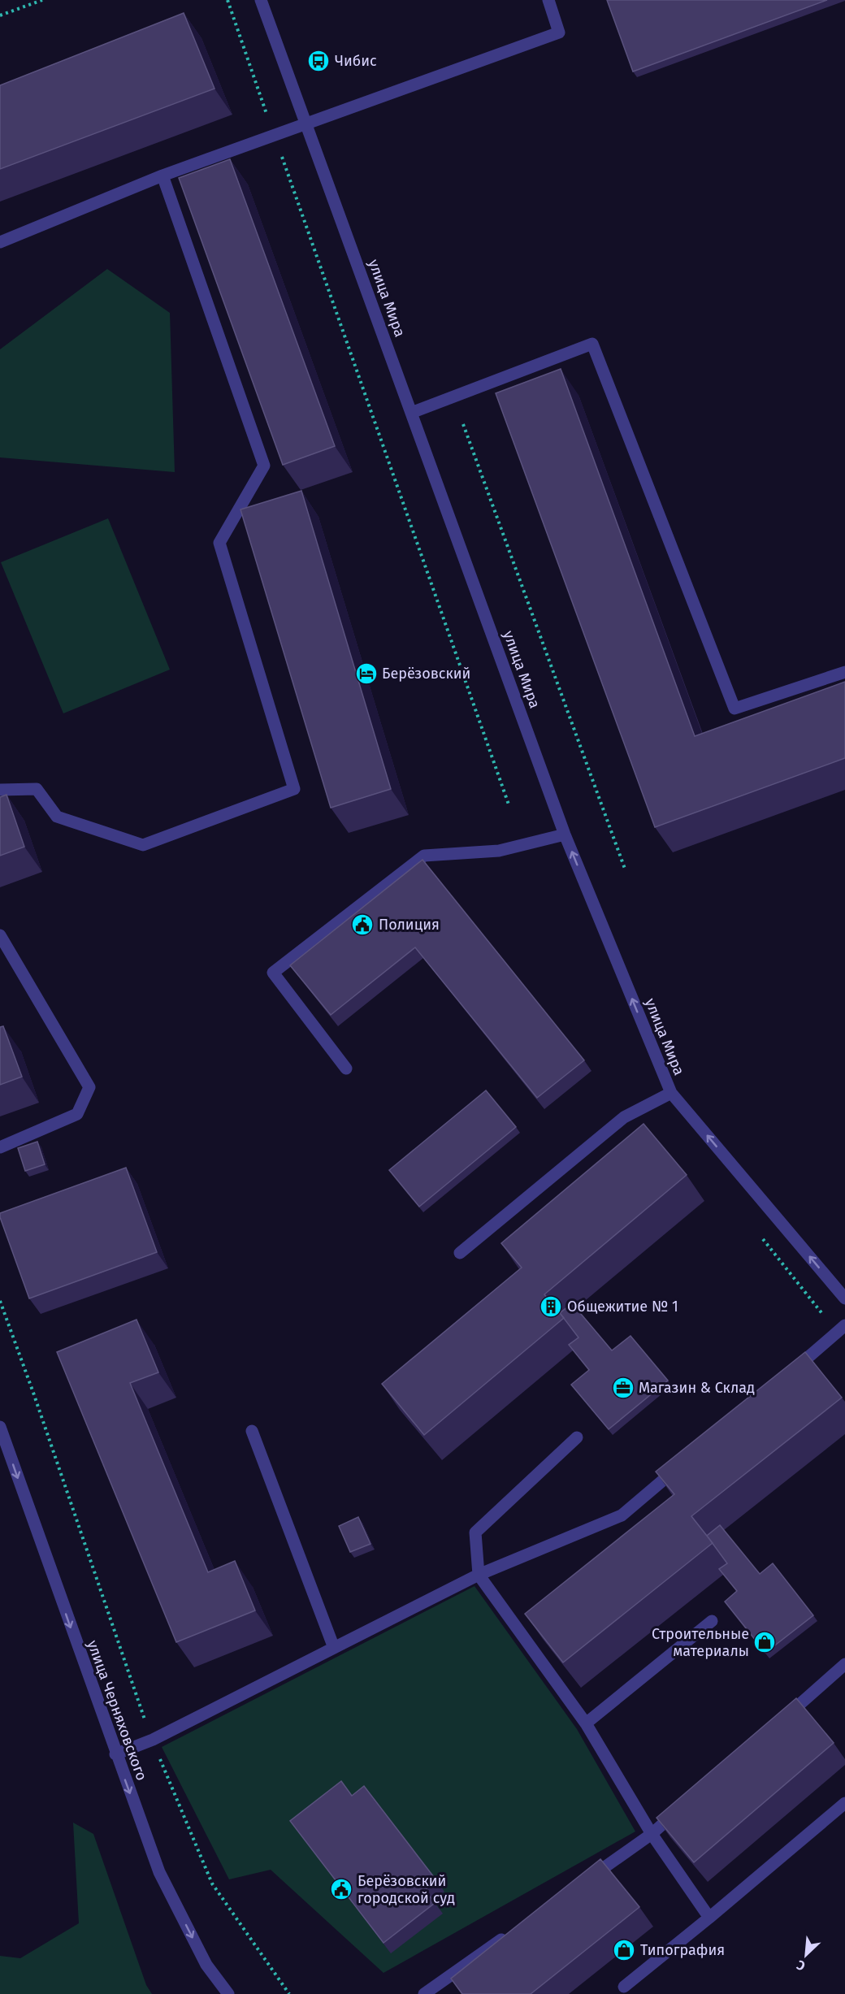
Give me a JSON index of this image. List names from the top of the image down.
{
  "streets": {
    "street": ["улица Мира", "улица Черняховского"]
  },
  "one_way": ["улица Мира", "улица Черняховского"],
  "places": {
    "bus stop": ["Чибис"],
    "hotel": ["Берёзовский"],
    "public building": ["Полиция", "Берёзовский городской суд"],
    "building": ["Общежитие № 1"],
    "office": ["Магазин & Склад"],
    "shop": ["Строительные материалы", "Типография"]
  },
  "north": "bottom left"
}
